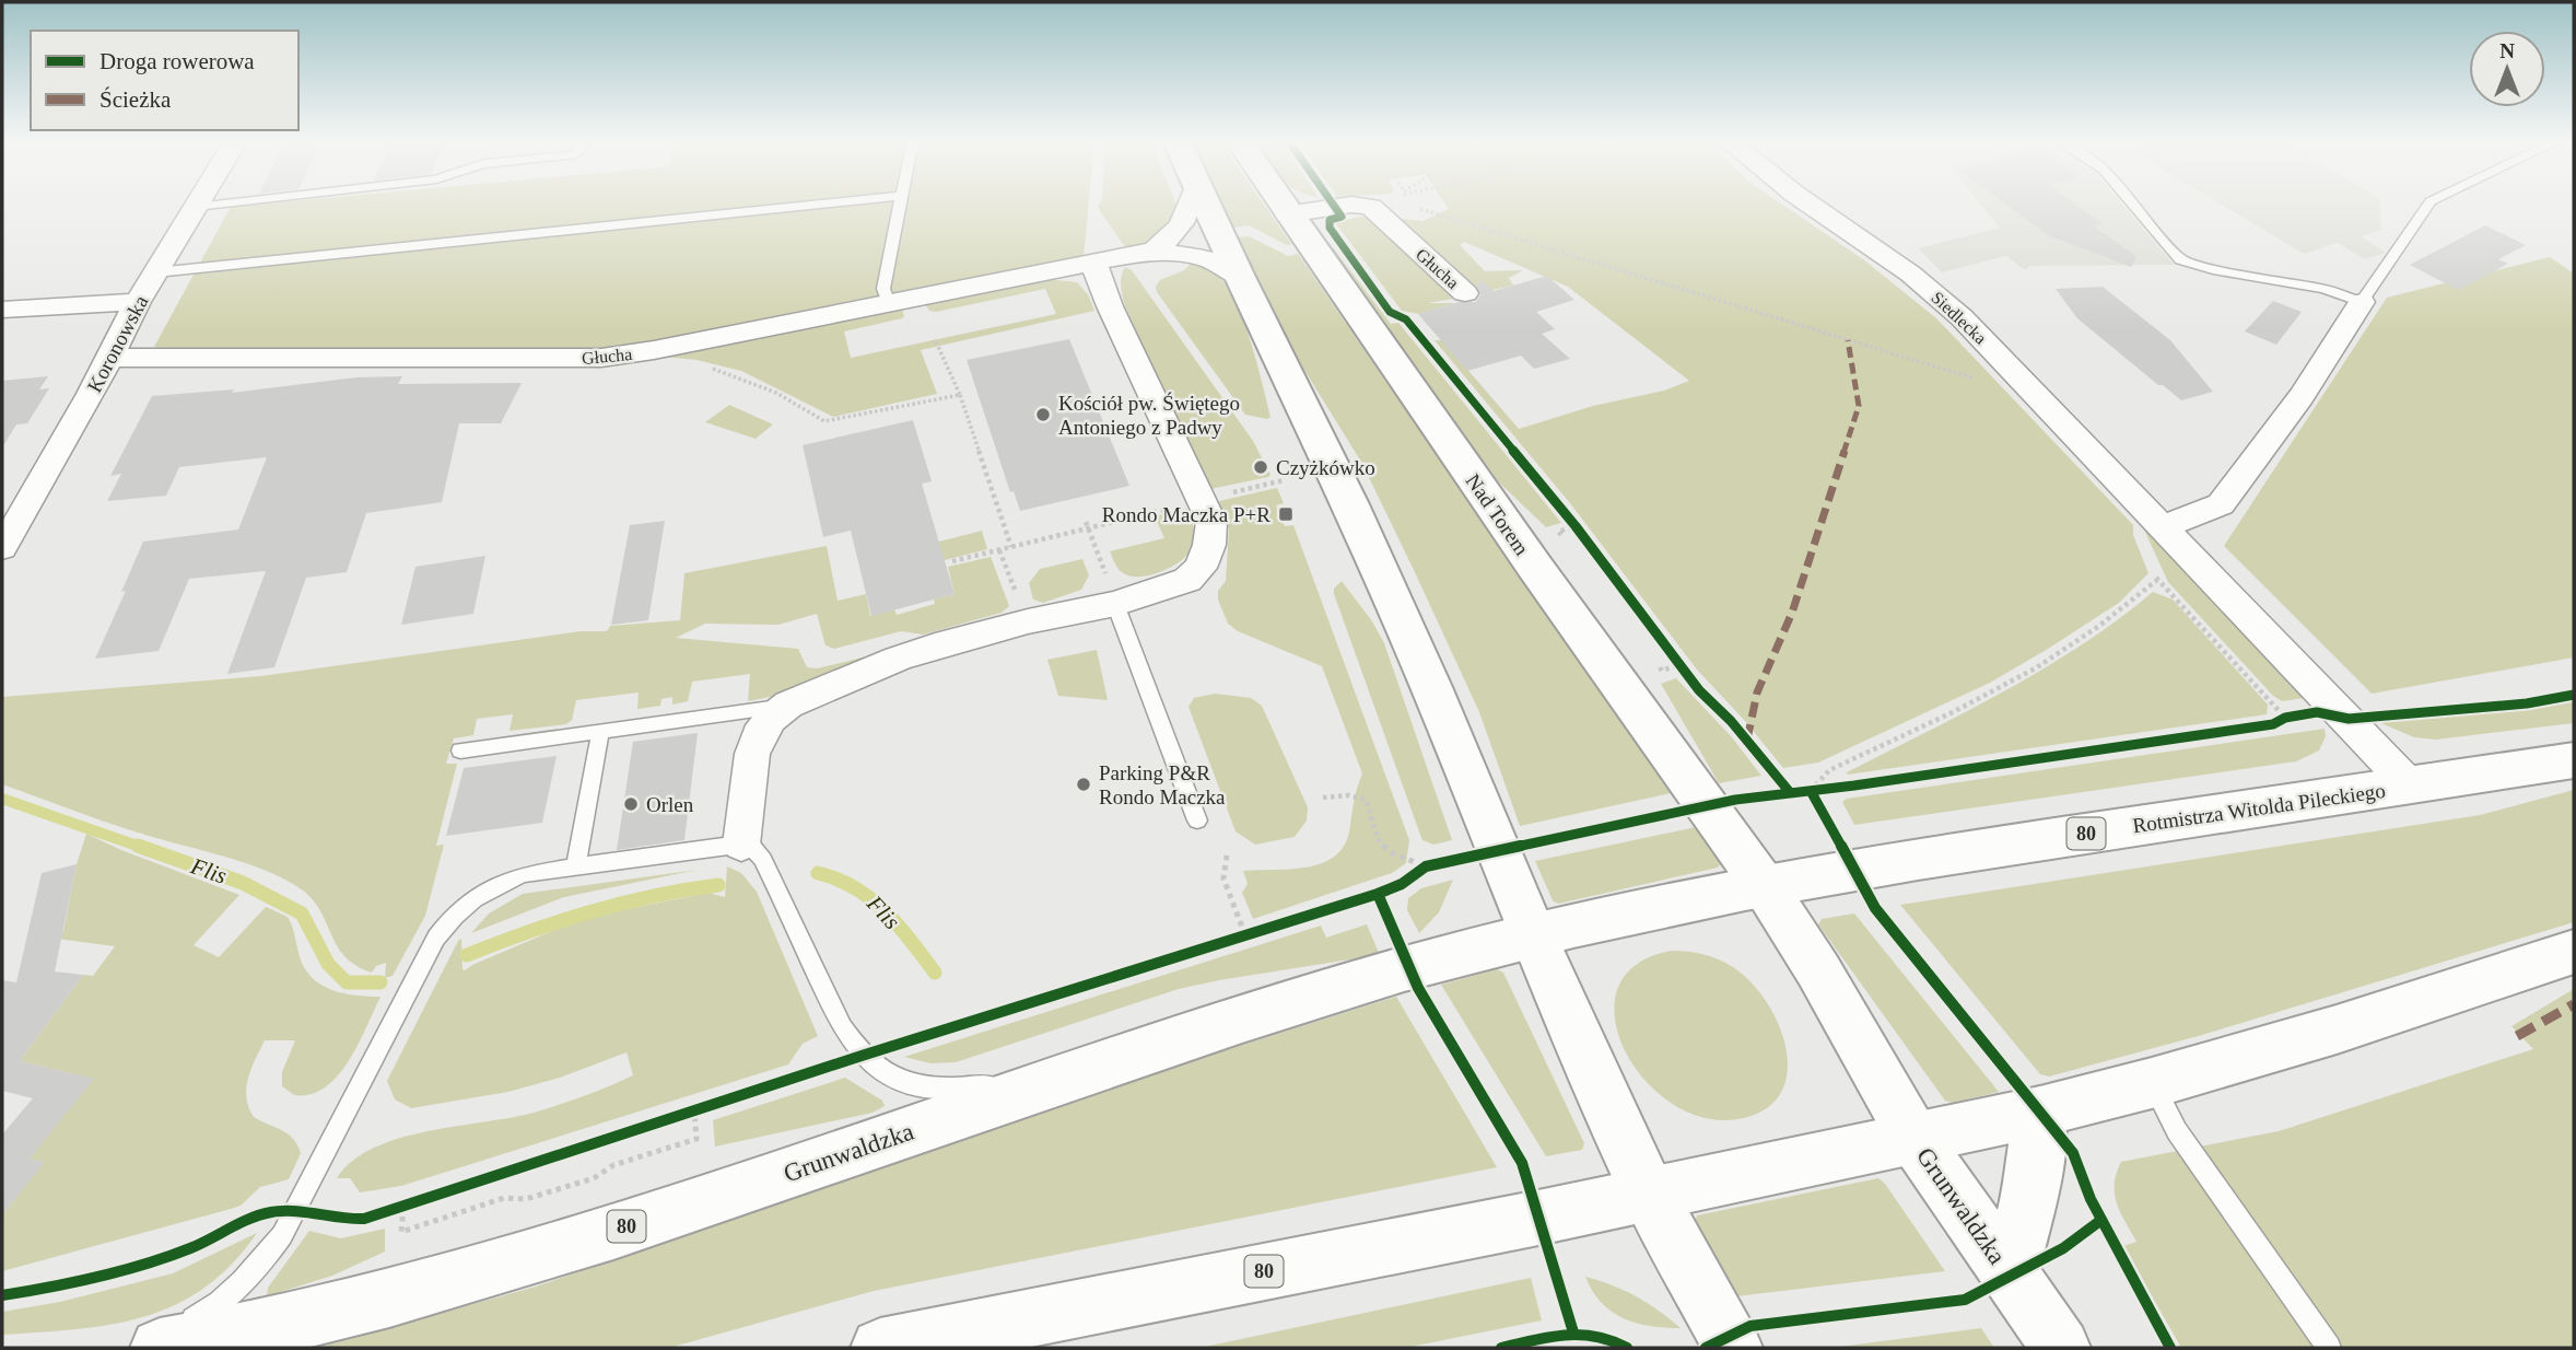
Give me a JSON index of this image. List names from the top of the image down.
{
  "streets": {
    "main road": [
      "Nad Torem",
      "Rotmistrza Witolda Pileckiego",
      "80",
      "Grunwaldzka"
    ],
    "street": ["Głucha", "Siedlecka", "Koronowska"]
  },
  "crossings": [
    ["Głucha", "Koronowska"],
    ["Siedlecka", "Rotmistrza Witolda Pileckiego"],
    ["Nad Torem", "Rotmistrza Witolda Pileckiego"],
    ["Nad Torem", "80"],
    ["Nad Torem", "Grunwaldzka"],
    ["Rotmistrza Witolda Pileckiego", "80"],
    ["80", "Grunwaldzka"]
  ],
  "water": ["Flis"],
  "places": {
    "other": [
      "Kościół pw. Świętego Antoniego z Padwy",
      "Czyżkówko",
      "Parking P&R Rondo Maczka",
      "Orlen"
    ],
    "transit": ["Rondo Maczka P+R"]
  },
  "legend": ["Droga rowerowa", "Ścieżka"],
  "north": "top"
}
